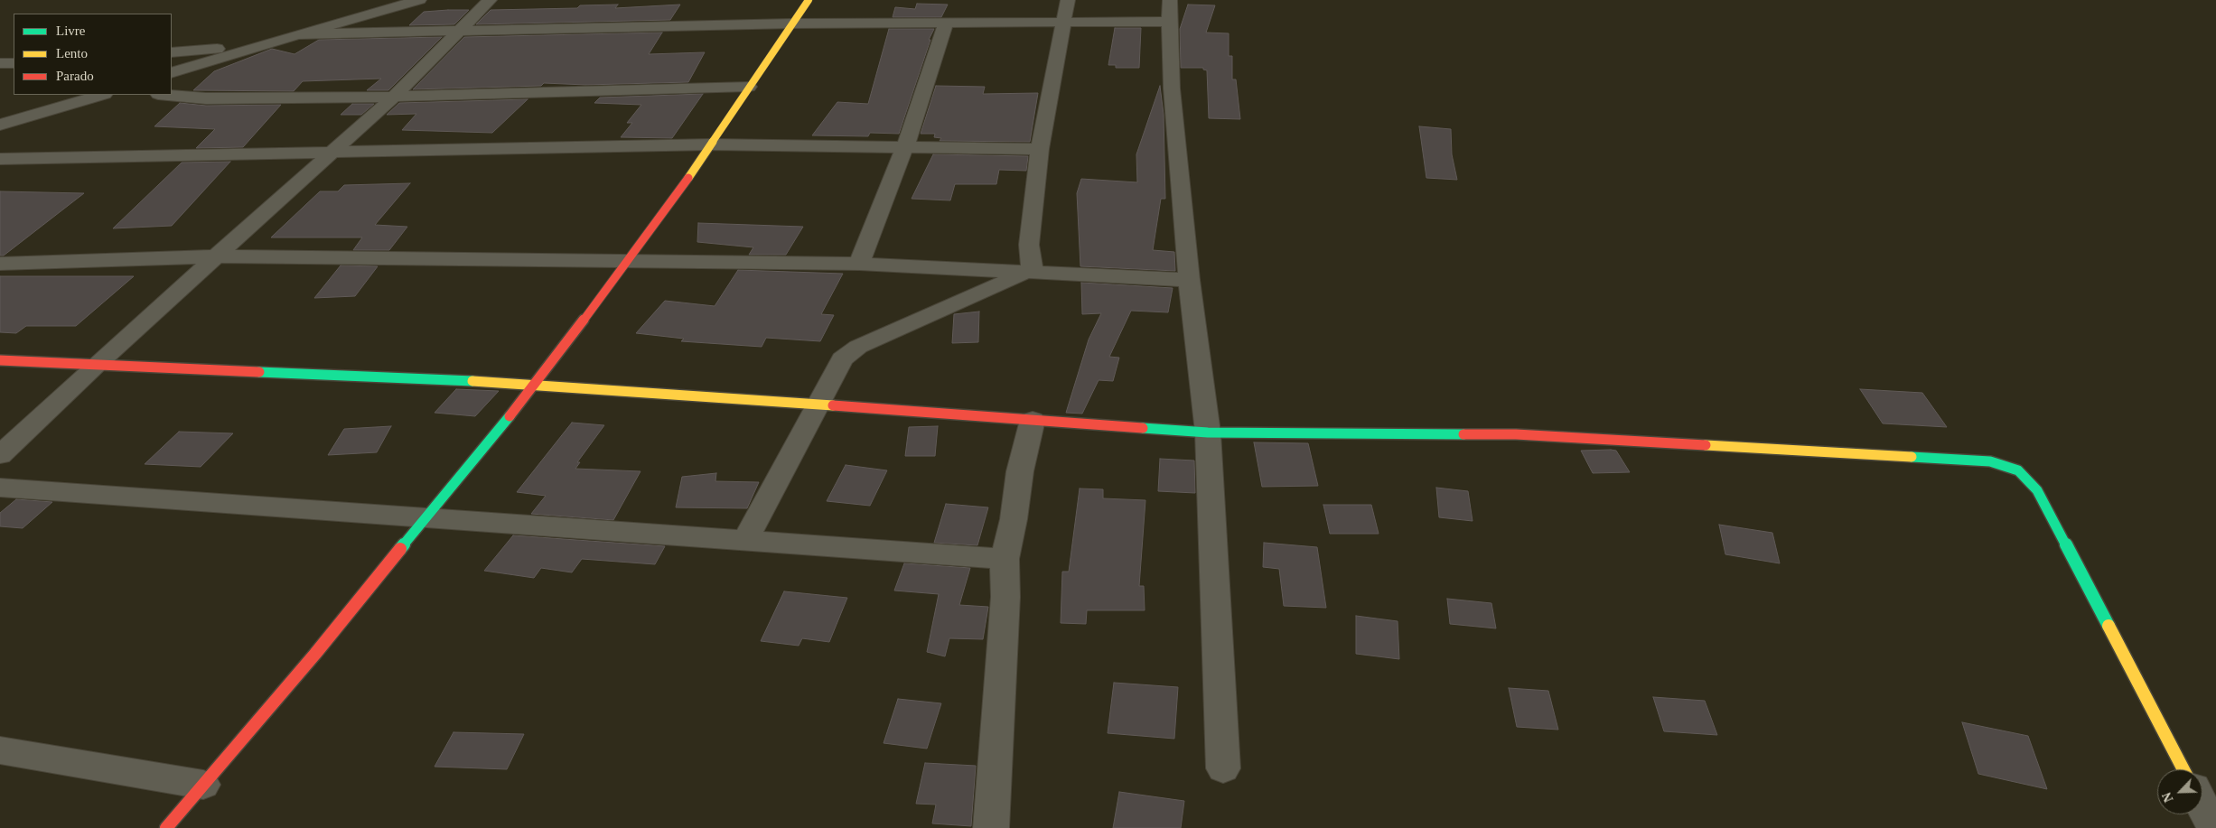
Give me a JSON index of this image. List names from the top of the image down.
{
  "legend": ["Livre", "Lento", "Parado"],
  "north": "bottom left"
}
